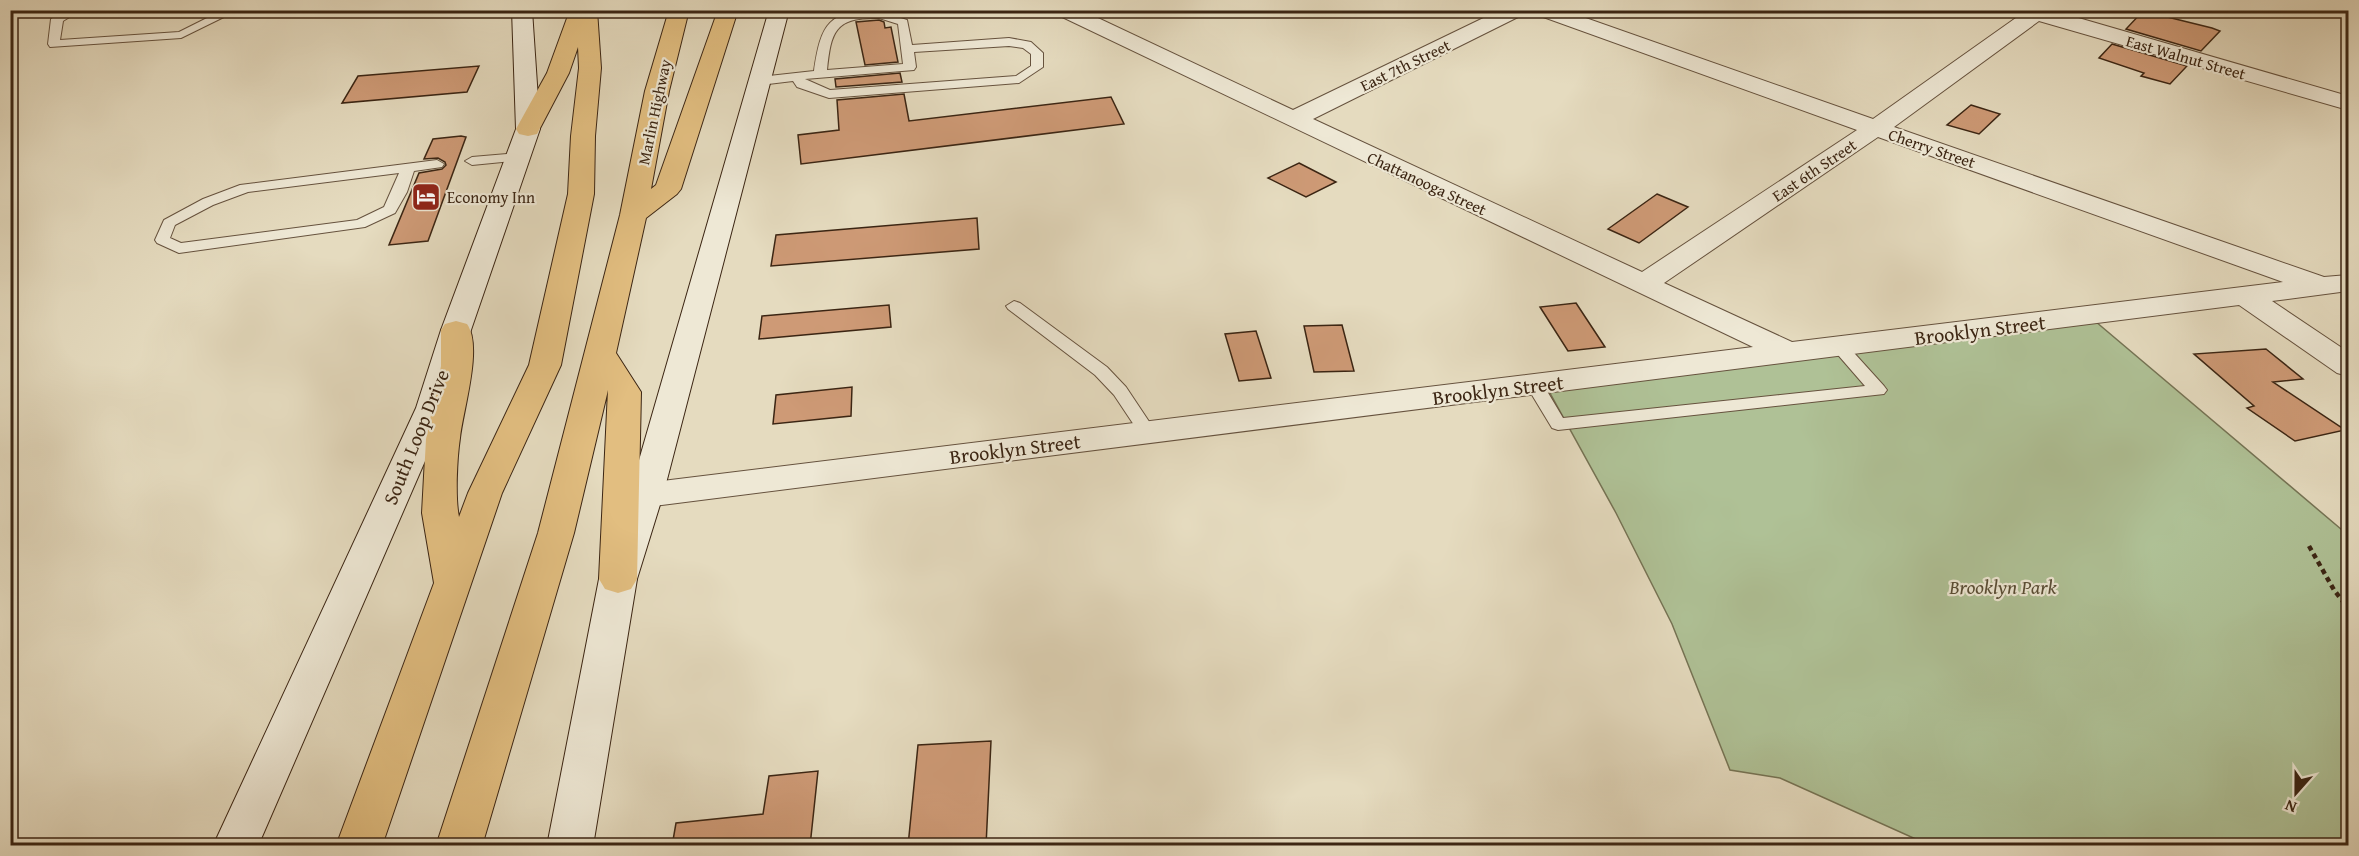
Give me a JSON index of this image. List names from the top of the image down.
{
  "streets": {
    "highway": ["Marlin Highway"],
    "street": [
      "East Walnut Street",
      "East 7th Street",
      "Cherry Street",
      "East 6th Street",
      "Chattanooga Street",
      "Brooklyn Street",
      "South Loop Drive"
    ]
  },
  "crossings": [
    ["East Walnut Street", "East 6th Street"],
    ["East 7th Street", "Chattanooga Street"],
    ["Cherry Street", "East 6th Street"],
    ["Cherry Street", "Brooklyn Street"],
    ["East 6th Street", "Chattanooga Street"],
    ["Chattanooga Street", "Brooklyn Street"]
  ],
  "parks": ["Brooklyn Park"],
  "places": {
    "hotel": ["Economy Inn"]
  },
  "north": "bottom"
}
